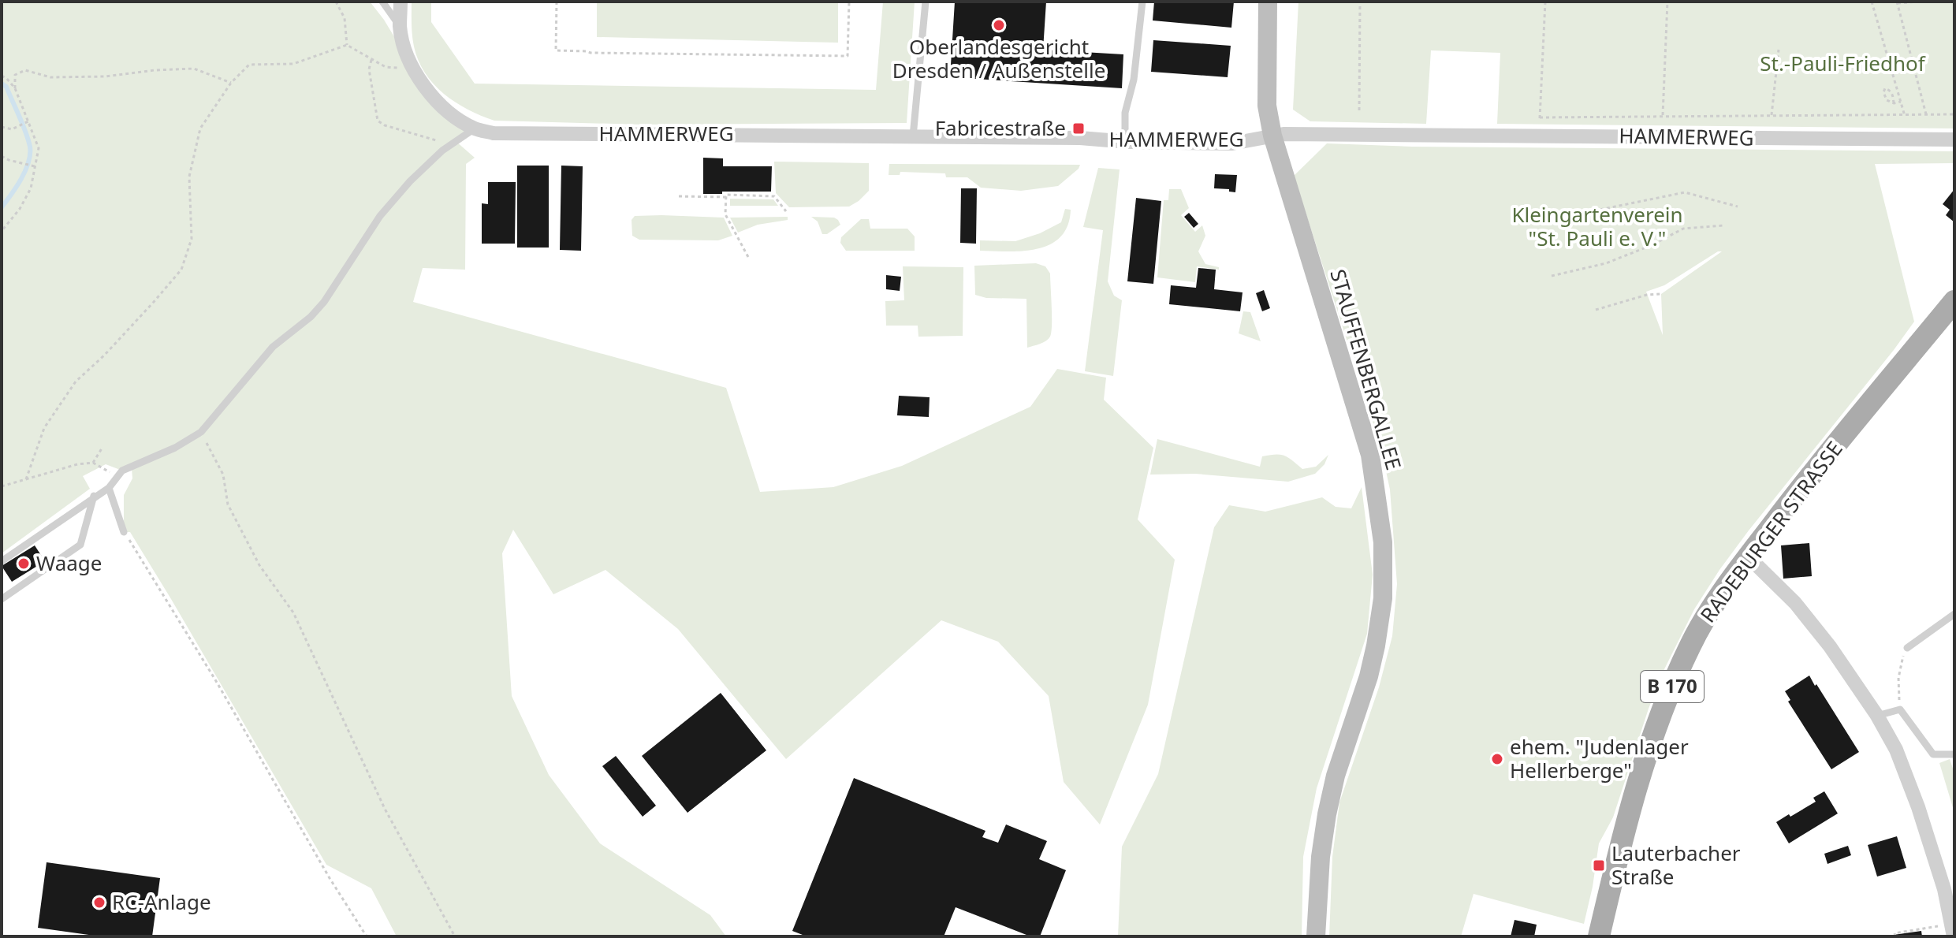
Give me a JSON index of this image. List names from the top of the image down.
{
  "streets": {
    "main road": ["STAUFFENBERGALLEE", "RADEBURGER STRASSE", "B 170"],
    "street": ["HAMMERWEG"]
  },
  "crossings": [
    ["HAMMERWEG", "STAUFFENBERGALLEE"]
  ],
  "parks": ["St.-Pauli-Friedhof", "Kleingartenverein \"St. Pauli e. V.\""],
  "places": {
    "other": [
      "Oberlandesgericht Dresden / Außenstelle",
      "Waage",
      "ehem. \"Judenlager Hellerberge\"",
      "RC-Anlage"
    ],
    "transit": ["Fabricestraße", "Lauterbacher Straße"]
  }
}
